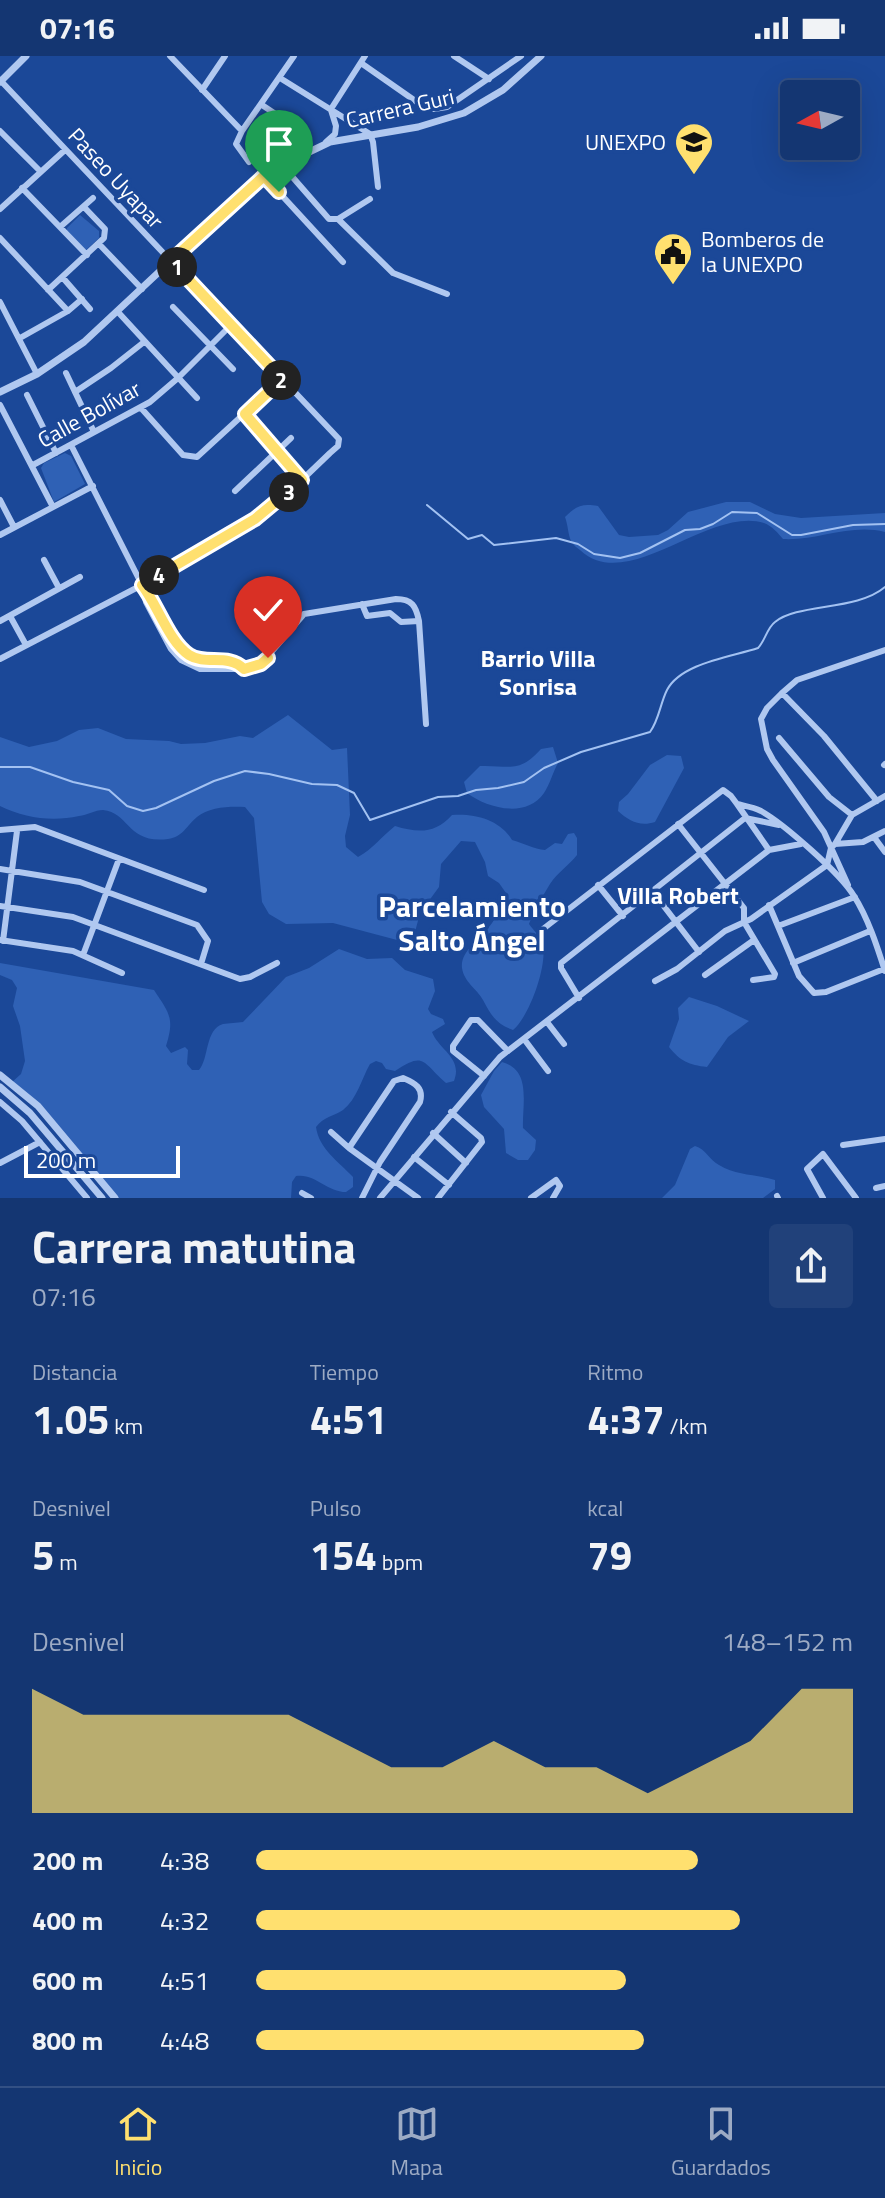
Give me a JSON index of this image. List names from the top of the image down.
{
  "streets": {
    "street": ["Carrera Guri", "Paseo Uyapar", "Calle Bolívar"]
  },
  "crossings": [
    ["Carrera Guri", "Paseo Uyapar"],
    ["Paseo Uyapar", "Calle Bolívar"]
  ],
  "districts": ["Barrio Villa Sonrisa", "Villa Robert", "Parcelamiento Salto Ángel"],
  "places": {
    "school or university": ["UNEXPO"],
    "public building": ["Bomberos de la UNEXPO"]
  },
  "scale_bar": "200 m",
  "north": "left",
  "page": {
    "status": "07:16",
    "pins": [
      "1",
      "2",
      "3",
      "4"
    ],
    "scale": "200 m",
    "heading": ["Carrera matutina", "07:16"],
    "stats": [
      ["Distancia", "1.05 km"],
      ["Tiempo", "4:51"],
      ["Ritmo", "4:37 /km"],
      ["Desnivel", "5 m"],
      ["Pulso", "154 bpm"],
      ["kcal", "79"]
    ],
    "chart": ["Desnivel", "148–152 m"],
    "list": [
      {
        "name": "200 m",
        "note": "4:38"
      },
      {
        "name": "400 m",
        "note": "4:32"
      },
      {
        "name": "600 m",
        "note": "4:51"
      },
      {
        "name": "800 m",
        "note": "4:48"
      }
    ],
    "tabs": ["Inicio", "Mapa", "Guardados"]
  }
}
